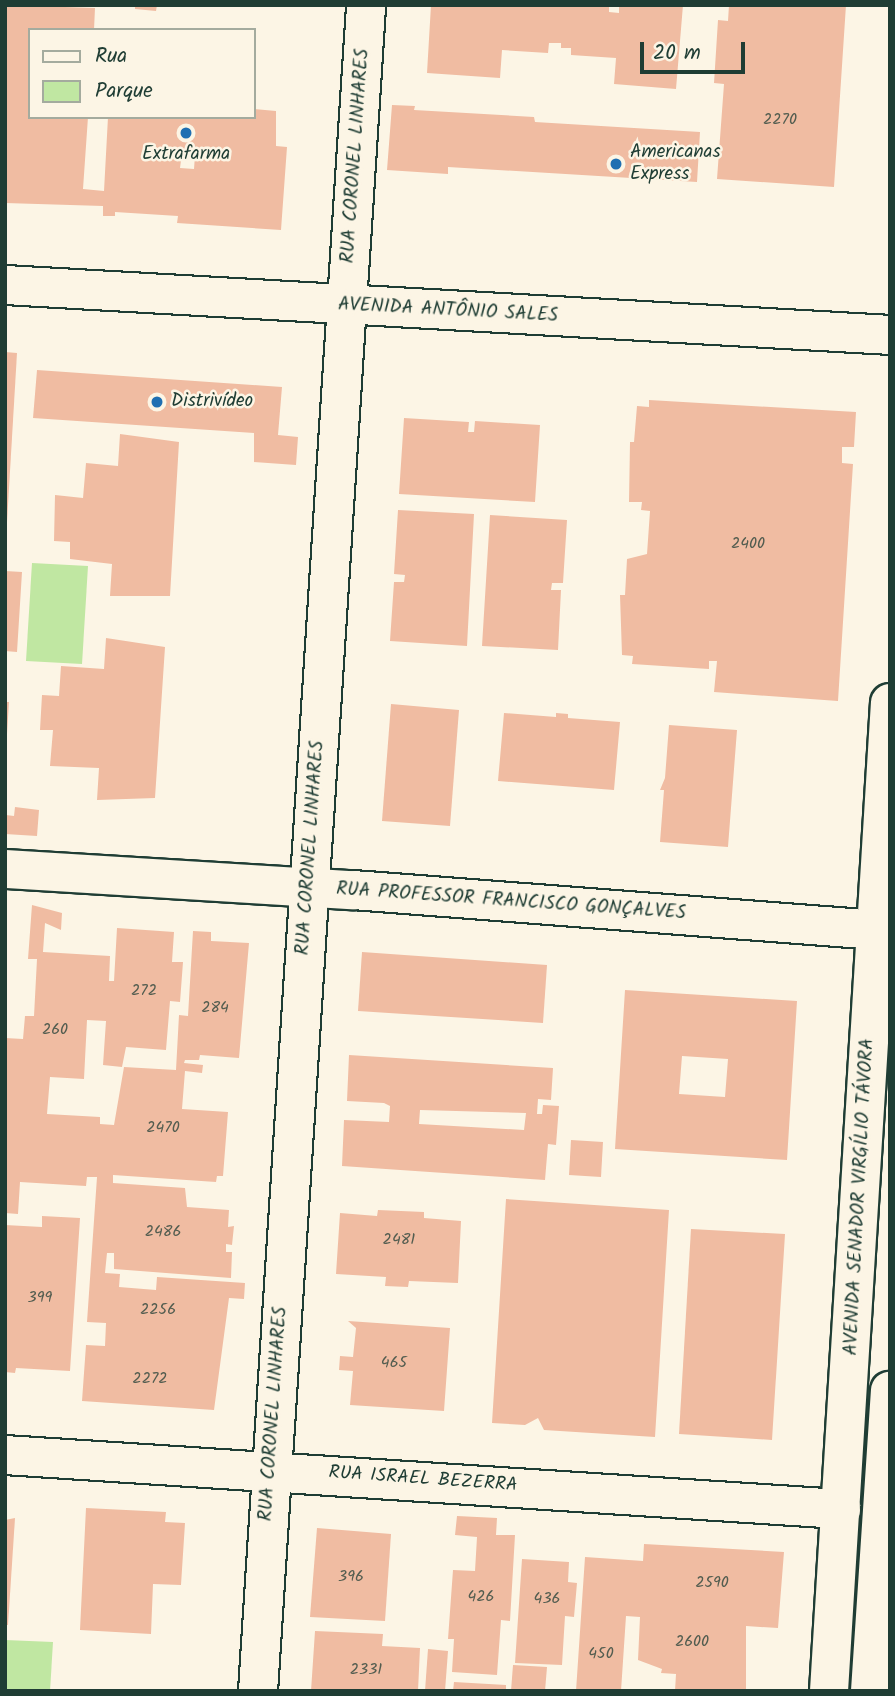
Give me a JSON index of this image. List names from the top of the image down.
{
  "streets": {
    "street": [
      "RUA CORONEL LINHARES",
      "AVENIDA ANTÔNIO SALES",
      "RUA PROFESSOR FRANCISCO GONÇALVES",
      "AVENIDA SENADOR VIRGÍLIO TÁVORA",
      "RUA ISRAEL BEZERRA"
    ]
  },
  "crossings": [
    ["RUA CORONEL LINHARES", "AVENIDA ANTÔNIO SALES"],
    ["RUA CORONEL LINHARES", "RUA PROFESSOR FRANCISCO GONÇALVES"],
    ["RUA CORONEL LINHARES", "RUA ISRAEL BEZERRA"],
    ["RUA PROFESSOR FRANCISCO GONÇALVES", "AVENIDA SENADOR VIRGÍLIO TÁVORA"],
    ["AVENIDA SENADOR VIRGÍLIO TÁVORA", "RUA ISRAEL BEZERRA"]
  ],
  "places": ["Extrafarma", "Americanas Express", "Distrivídeo"],
  "house_numbers": [
    "2270",
    "2400",
    "272",
    "284",
    "260",
    "2470",
    "2486",
    "2481",
    "399",
    "2256",
    "465",
    "2272",
    "396",
    "2590",
    "426",
    "436",
    "2600",
    "450",
    "2331"
  ],
  "legend": ["Rua", "Parque"],
  "scale_bar": "20 m"
}
